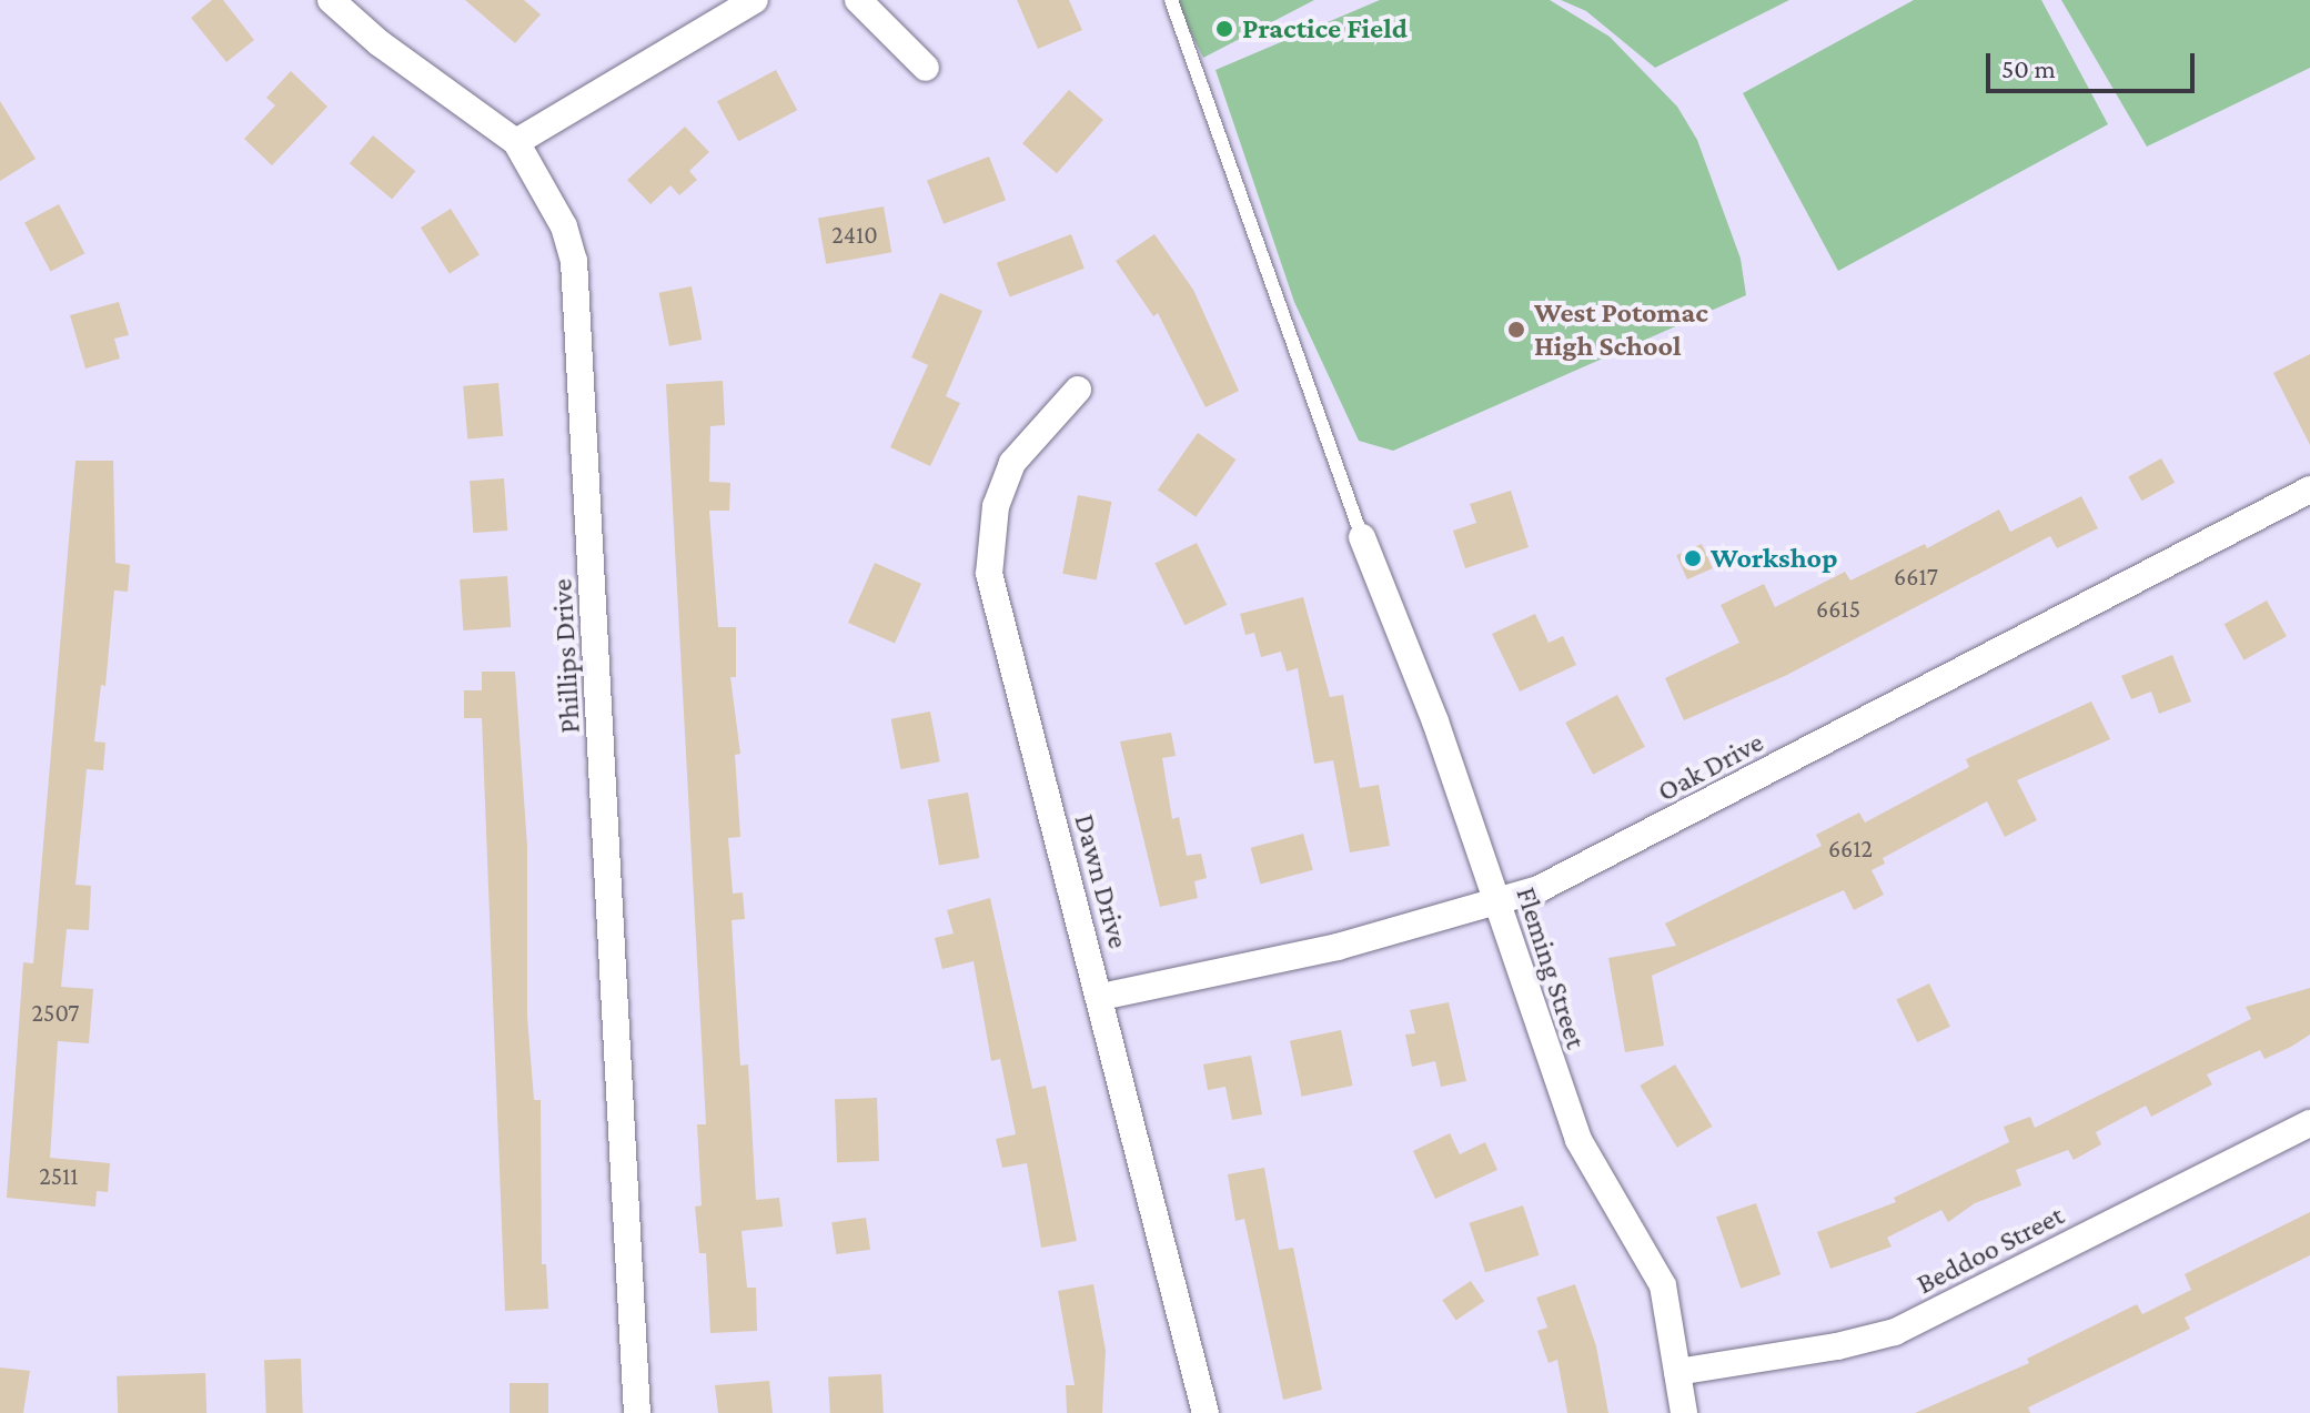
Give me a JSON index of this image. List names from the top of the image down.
{
  "streets": {
    "street": [
      "Phillips Drive",
      "Oak Drive",
      "Dawn Drive",
      "Fleming Street",
      "Beddoo Street"
    ]
  },
  "crossings": [
    ["Oak Drive", "Dawn Drive"],
    ["Oak Drive", "Fleming Street"],
    ["Fleming Street", "Beddoo Street"]
  ],
  "places": ["Practice Field", "West Potomac High School", "Workshop"],
  "house_numbers": [
    "2410",
    "6617",
    "6615",
    "6612",
    "2507",
    "2511"
  ],
  "scale_bar": "50 m"
}
